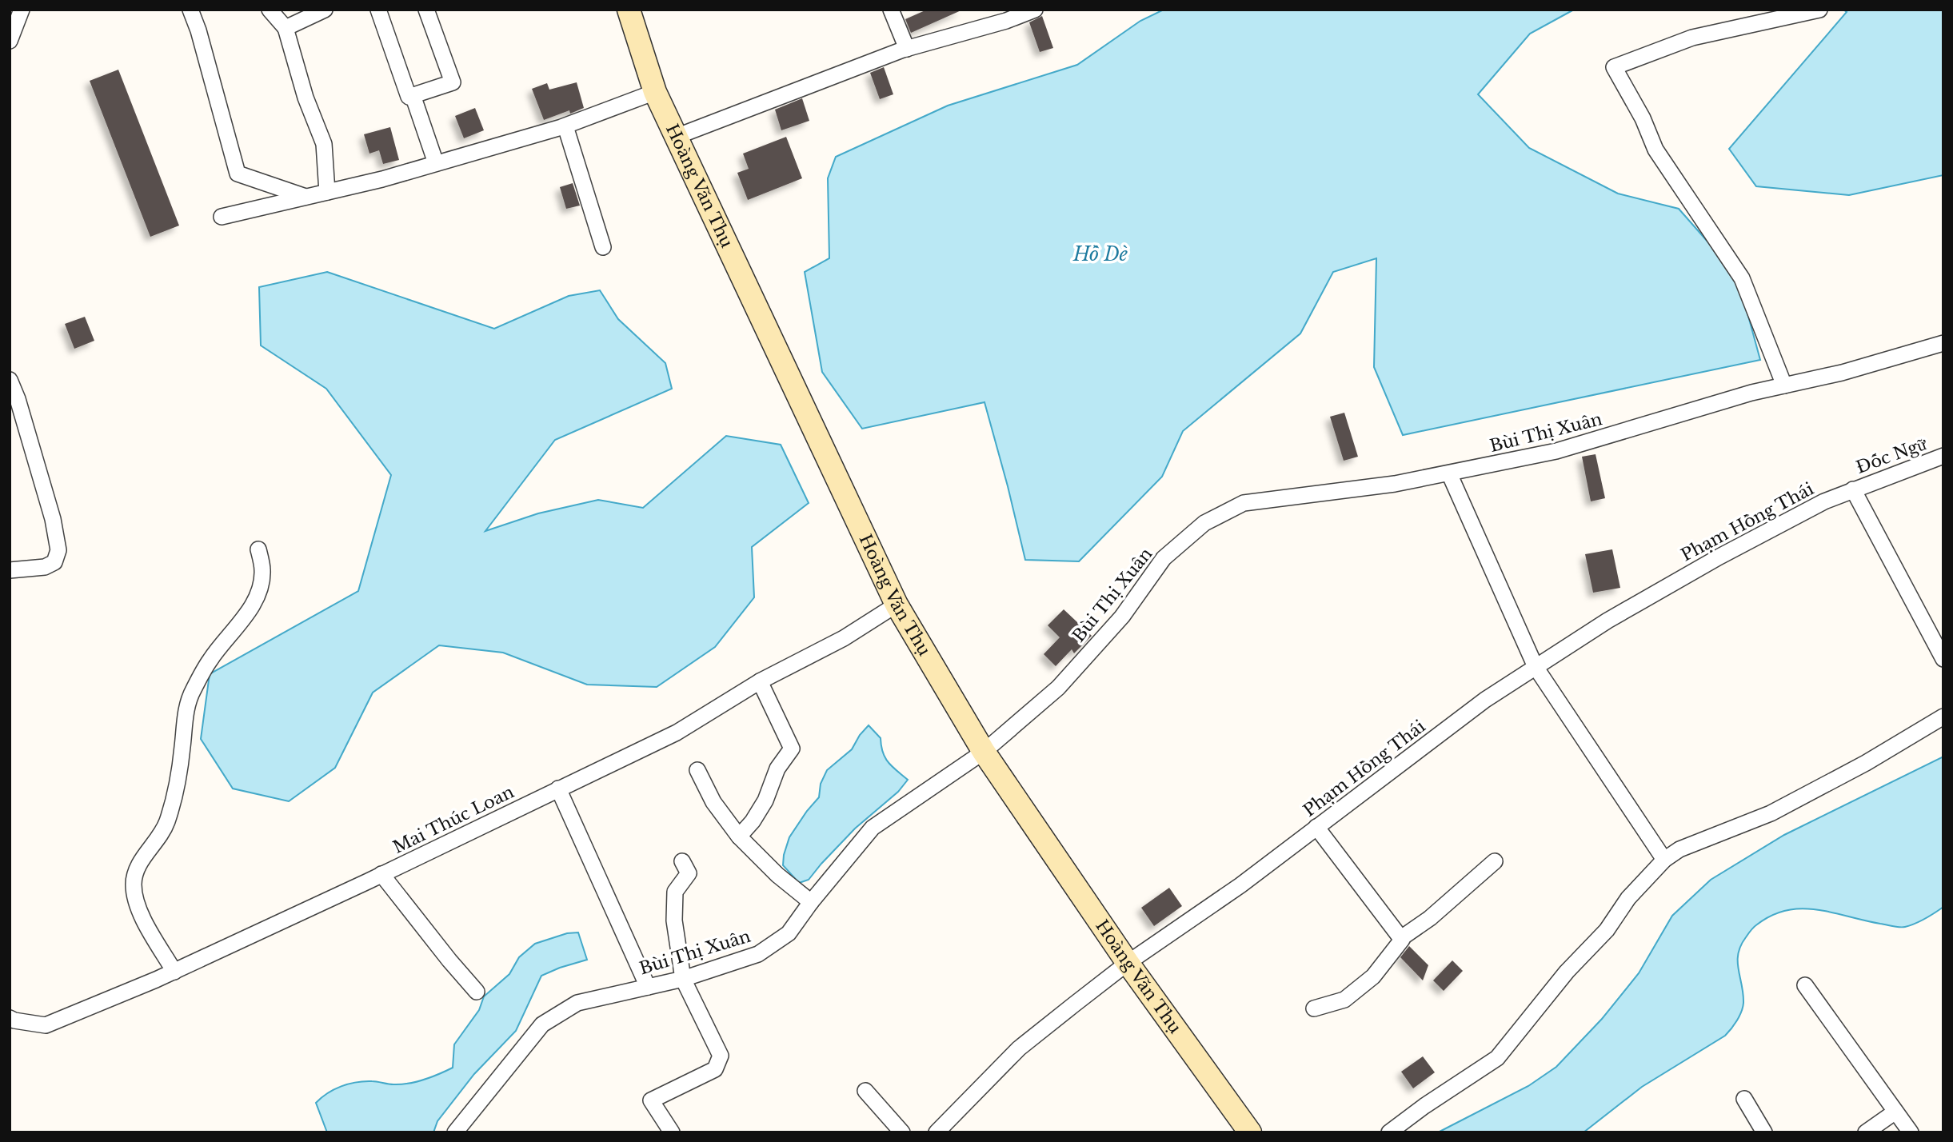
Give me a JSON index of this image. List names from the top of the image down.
{
  "streets": {
    "main road": ["Hoàng Văn Thụ"],
    "street": [
      "Bùi Thị Xuân",
      "Đốc Ngữ",
      "Phạm Hồng Thái",
      "Mai Thúc Loan"
    ]
  },
  "crossings": [
    ["Hoàng Văn Thụ", "Bùi Thị Xuân"],
    ["Hoàng Văn Thụ", "Phạm Hồng Thái"],
    ["Hoàng Văn Thụ", "Mai Thúc Loan"],
    ["Đốc Ngữ", "Phạm Hồng Thái"]
  ],
  "water": ["Hồ Dè"]
}
